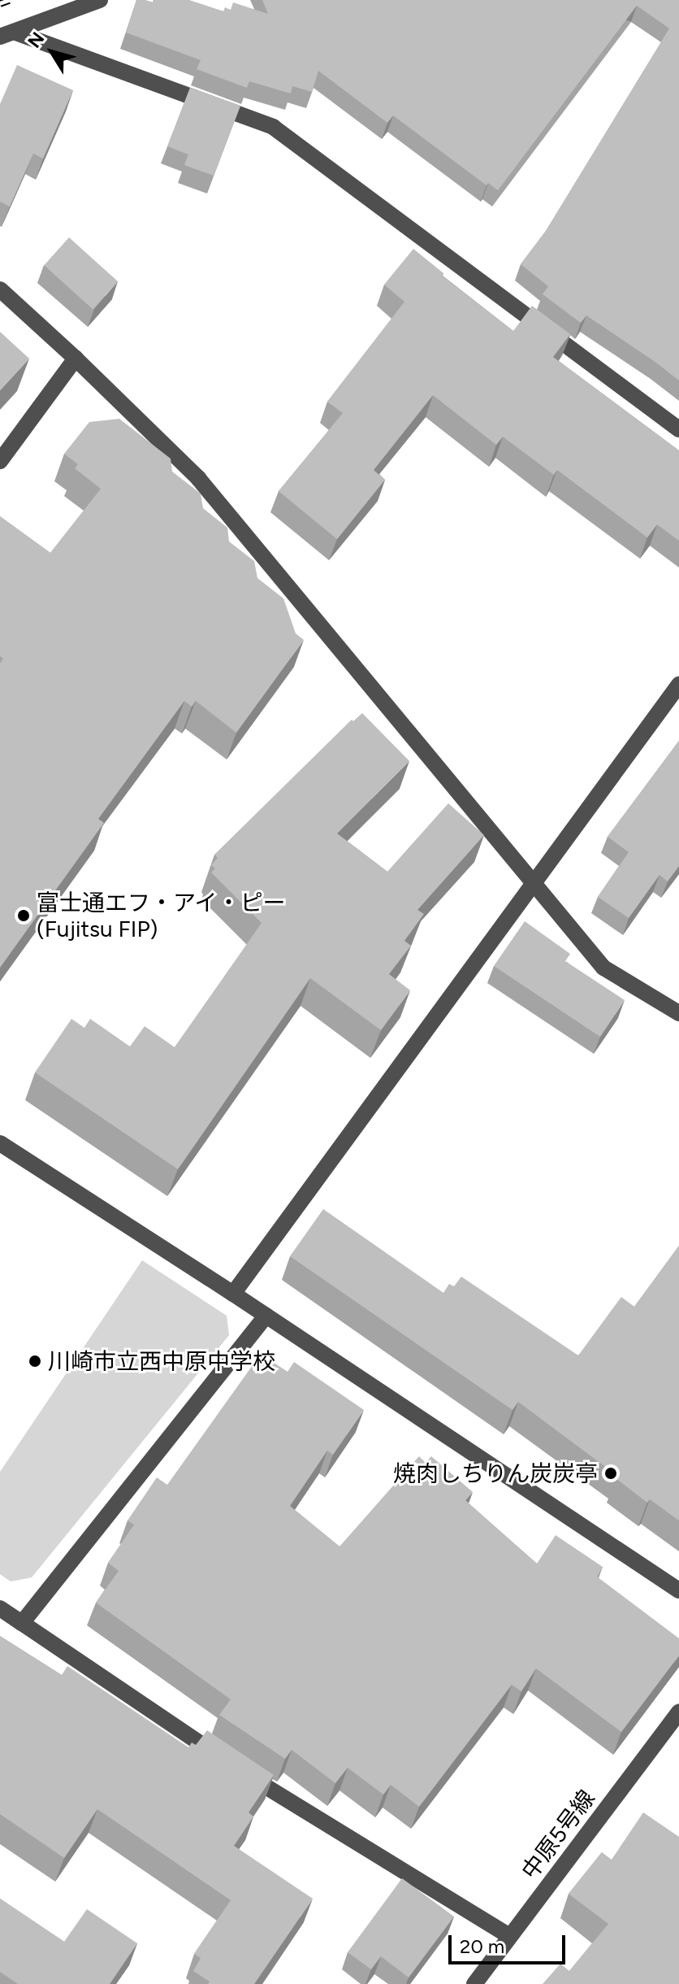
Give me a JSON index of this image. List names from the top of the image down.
{
  "streets": {
    "street": ["中原5号線"]
  },
  "places": ["富士通エフ・アイ・ピー (Fujitsu FIP)", "川崎市立西中原中学校", "焼肉しちりん炭炭亭"],
  "scale_bar": "20 m",
  "north": "top left"
}
